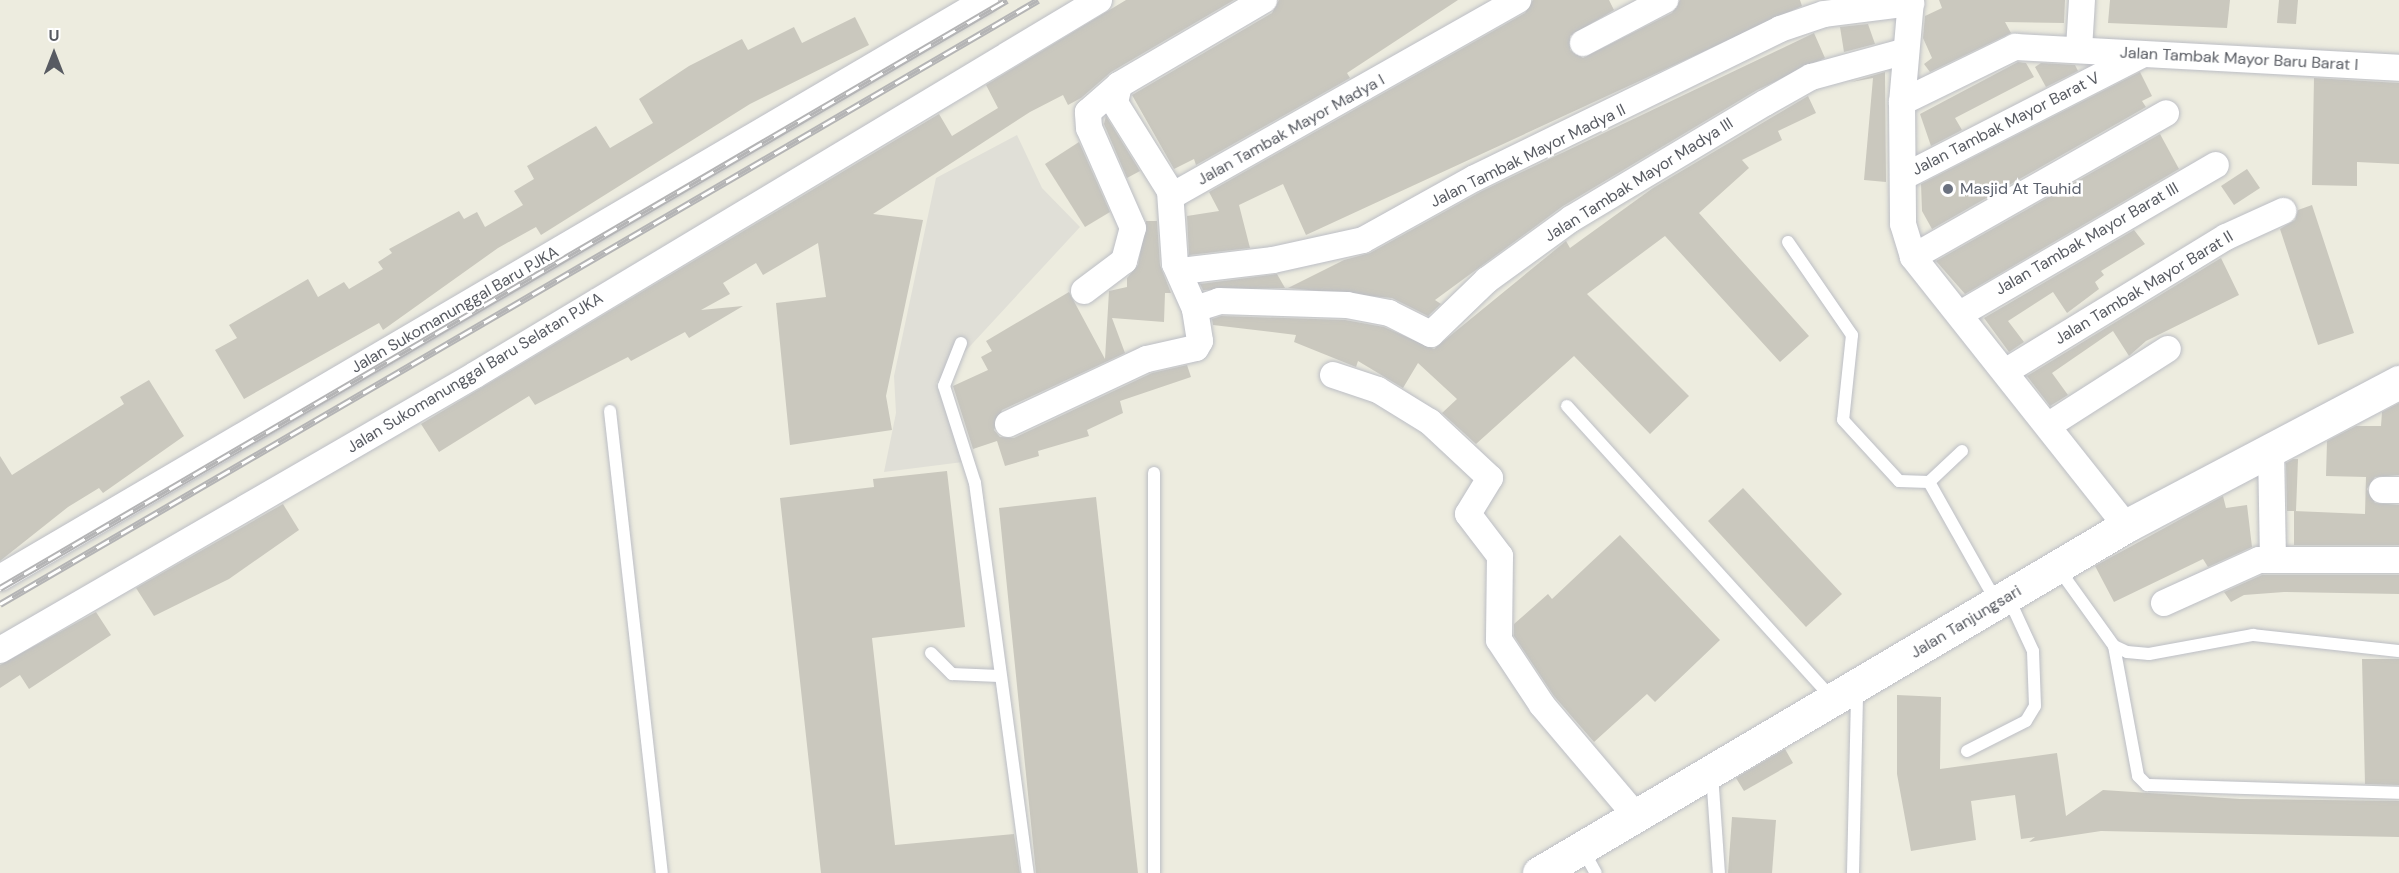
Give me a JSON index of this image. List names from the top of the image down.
{
  "streets": {
    "main road": ["Jalan Tanjungsari"],
    "street": [
      "Jalan Tambak Mayor Baru Barat I",
      "Jalan Tambak Mayor Barat V",
      "Jalan Tambak Mayor Madya I",
      "Jalan Tambak Mayor Madya II",
      "Jalan Tambak Mayor Madya III",
      "Jalan Tambak Mayor Barat III",
      "Jalan Tambak Mayor Barat II",
      "Jalan Sukomanunggal Baru PJKA",
      "Jalan Sukomanunggal Baru Selatan PJKA"
    ]
  },
  "crossings": [
    ["Jalan Tambak Mayor Baru Barat I", "Jalan Tambak Mayor Barat V"]
  ],
  "places": ["Masjid At Tauhid"],
  "north": "top"
}
